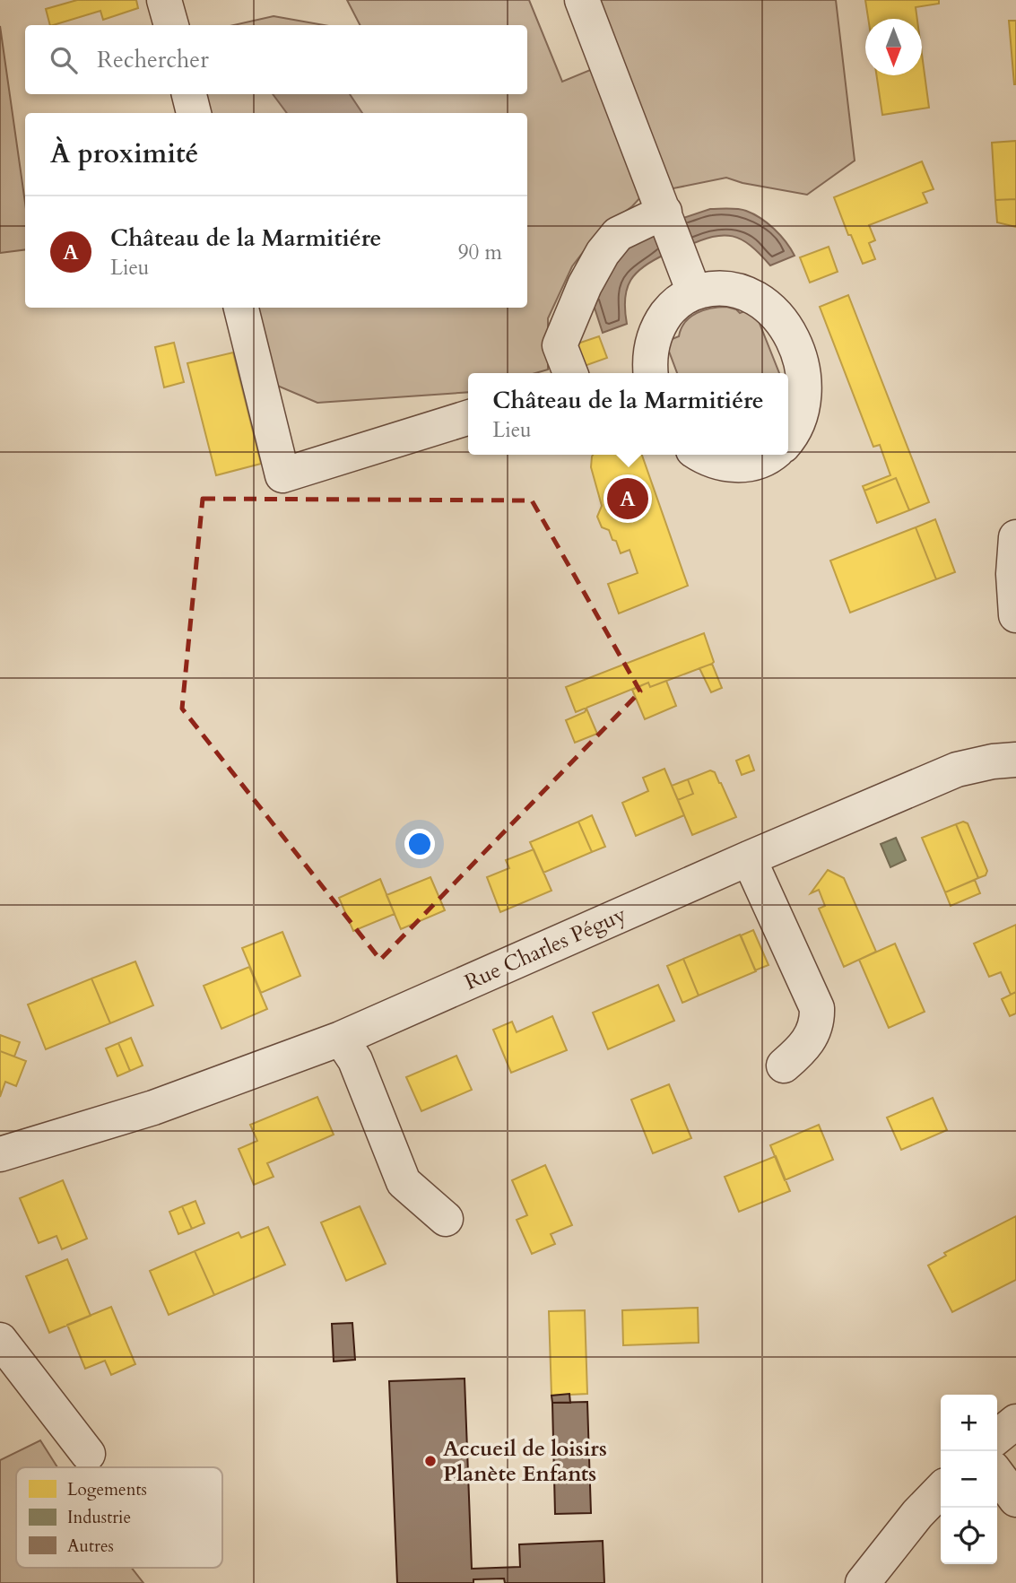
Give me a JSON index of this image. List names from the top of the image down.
{
  "streets": {
    "street": ["Rue Charles Péguy"]
  },
  "places": ["Accueil de loisirs Planète Enfants"],
  "legend": ["Logements", "Industrie", "Autres"],
  "north": "bottom",
  "page": {
    "search": "Rechercher",
    "heading": "À proximité",
    "list": [
      {
        "mark": "A",
        "name": "Château de la Marmitiére",
        "note": "Lieu",
        "value": "90 m"
      }
    ],
    "popup": ["Château de la Marmitiére", "Lieu"],
    "pins": "A",
    "map_buttons": ["+", "−"]
  }
}
